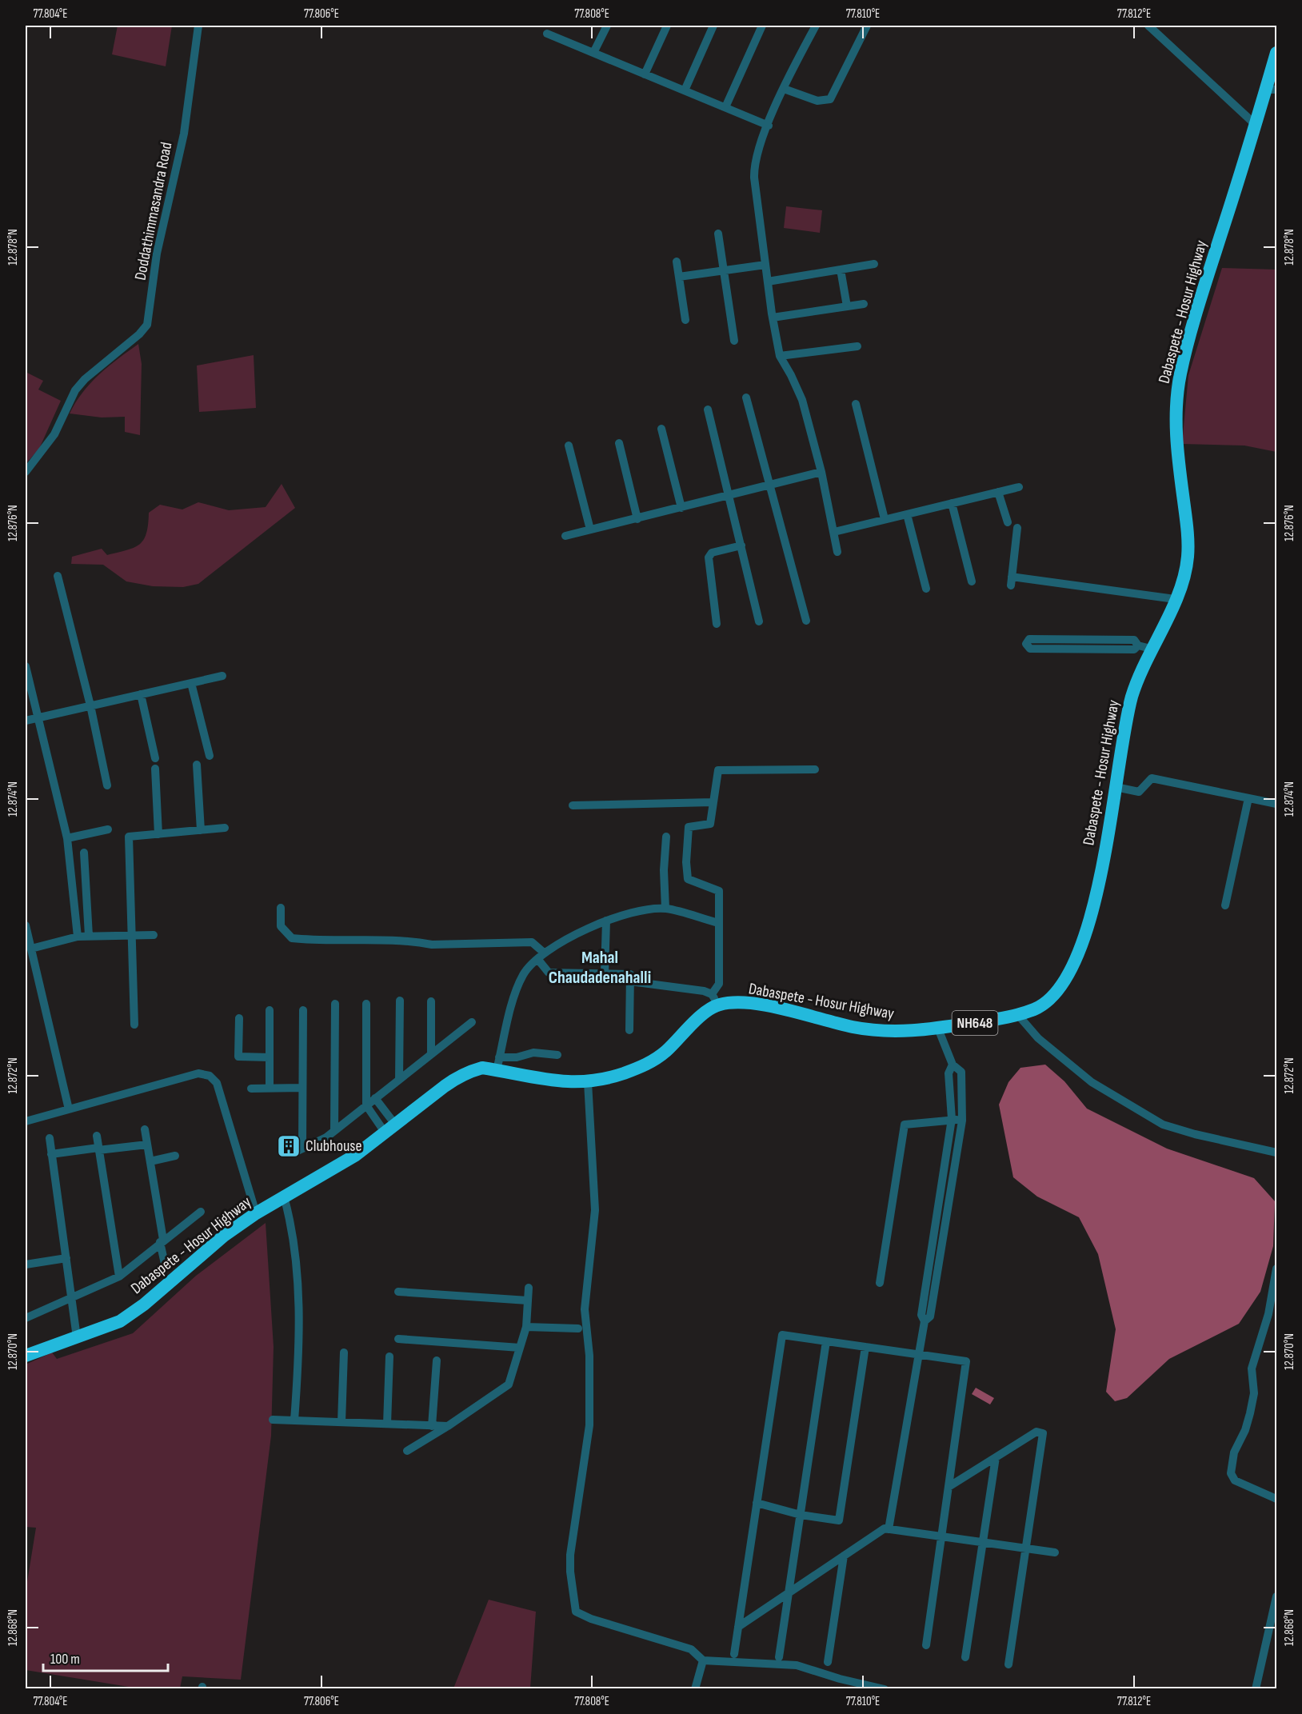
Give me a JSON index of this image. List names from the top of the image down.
{
  "streets": {
    "highway": ["Dabaspete - Hosur Highway", "NH648"],
    "street": ["Doddathimmasandra Road"]
  },
  "districts": ["Mahal Chaudadenahalli"],
  "places": {
    "building": ["Clubhouse"]
  },
  "scale_bar": "100 m",
  "coordinates": [
    "77.804°E",
    "77.806°E",
    "77.808°E",
    "77.810°E",
    "77.812°E",
    "12.878°N",
    "12.876°N",
    "12.874°N",
    "12.872°N",
    "12.870°N",
    "12.868°N"
  ]
}
